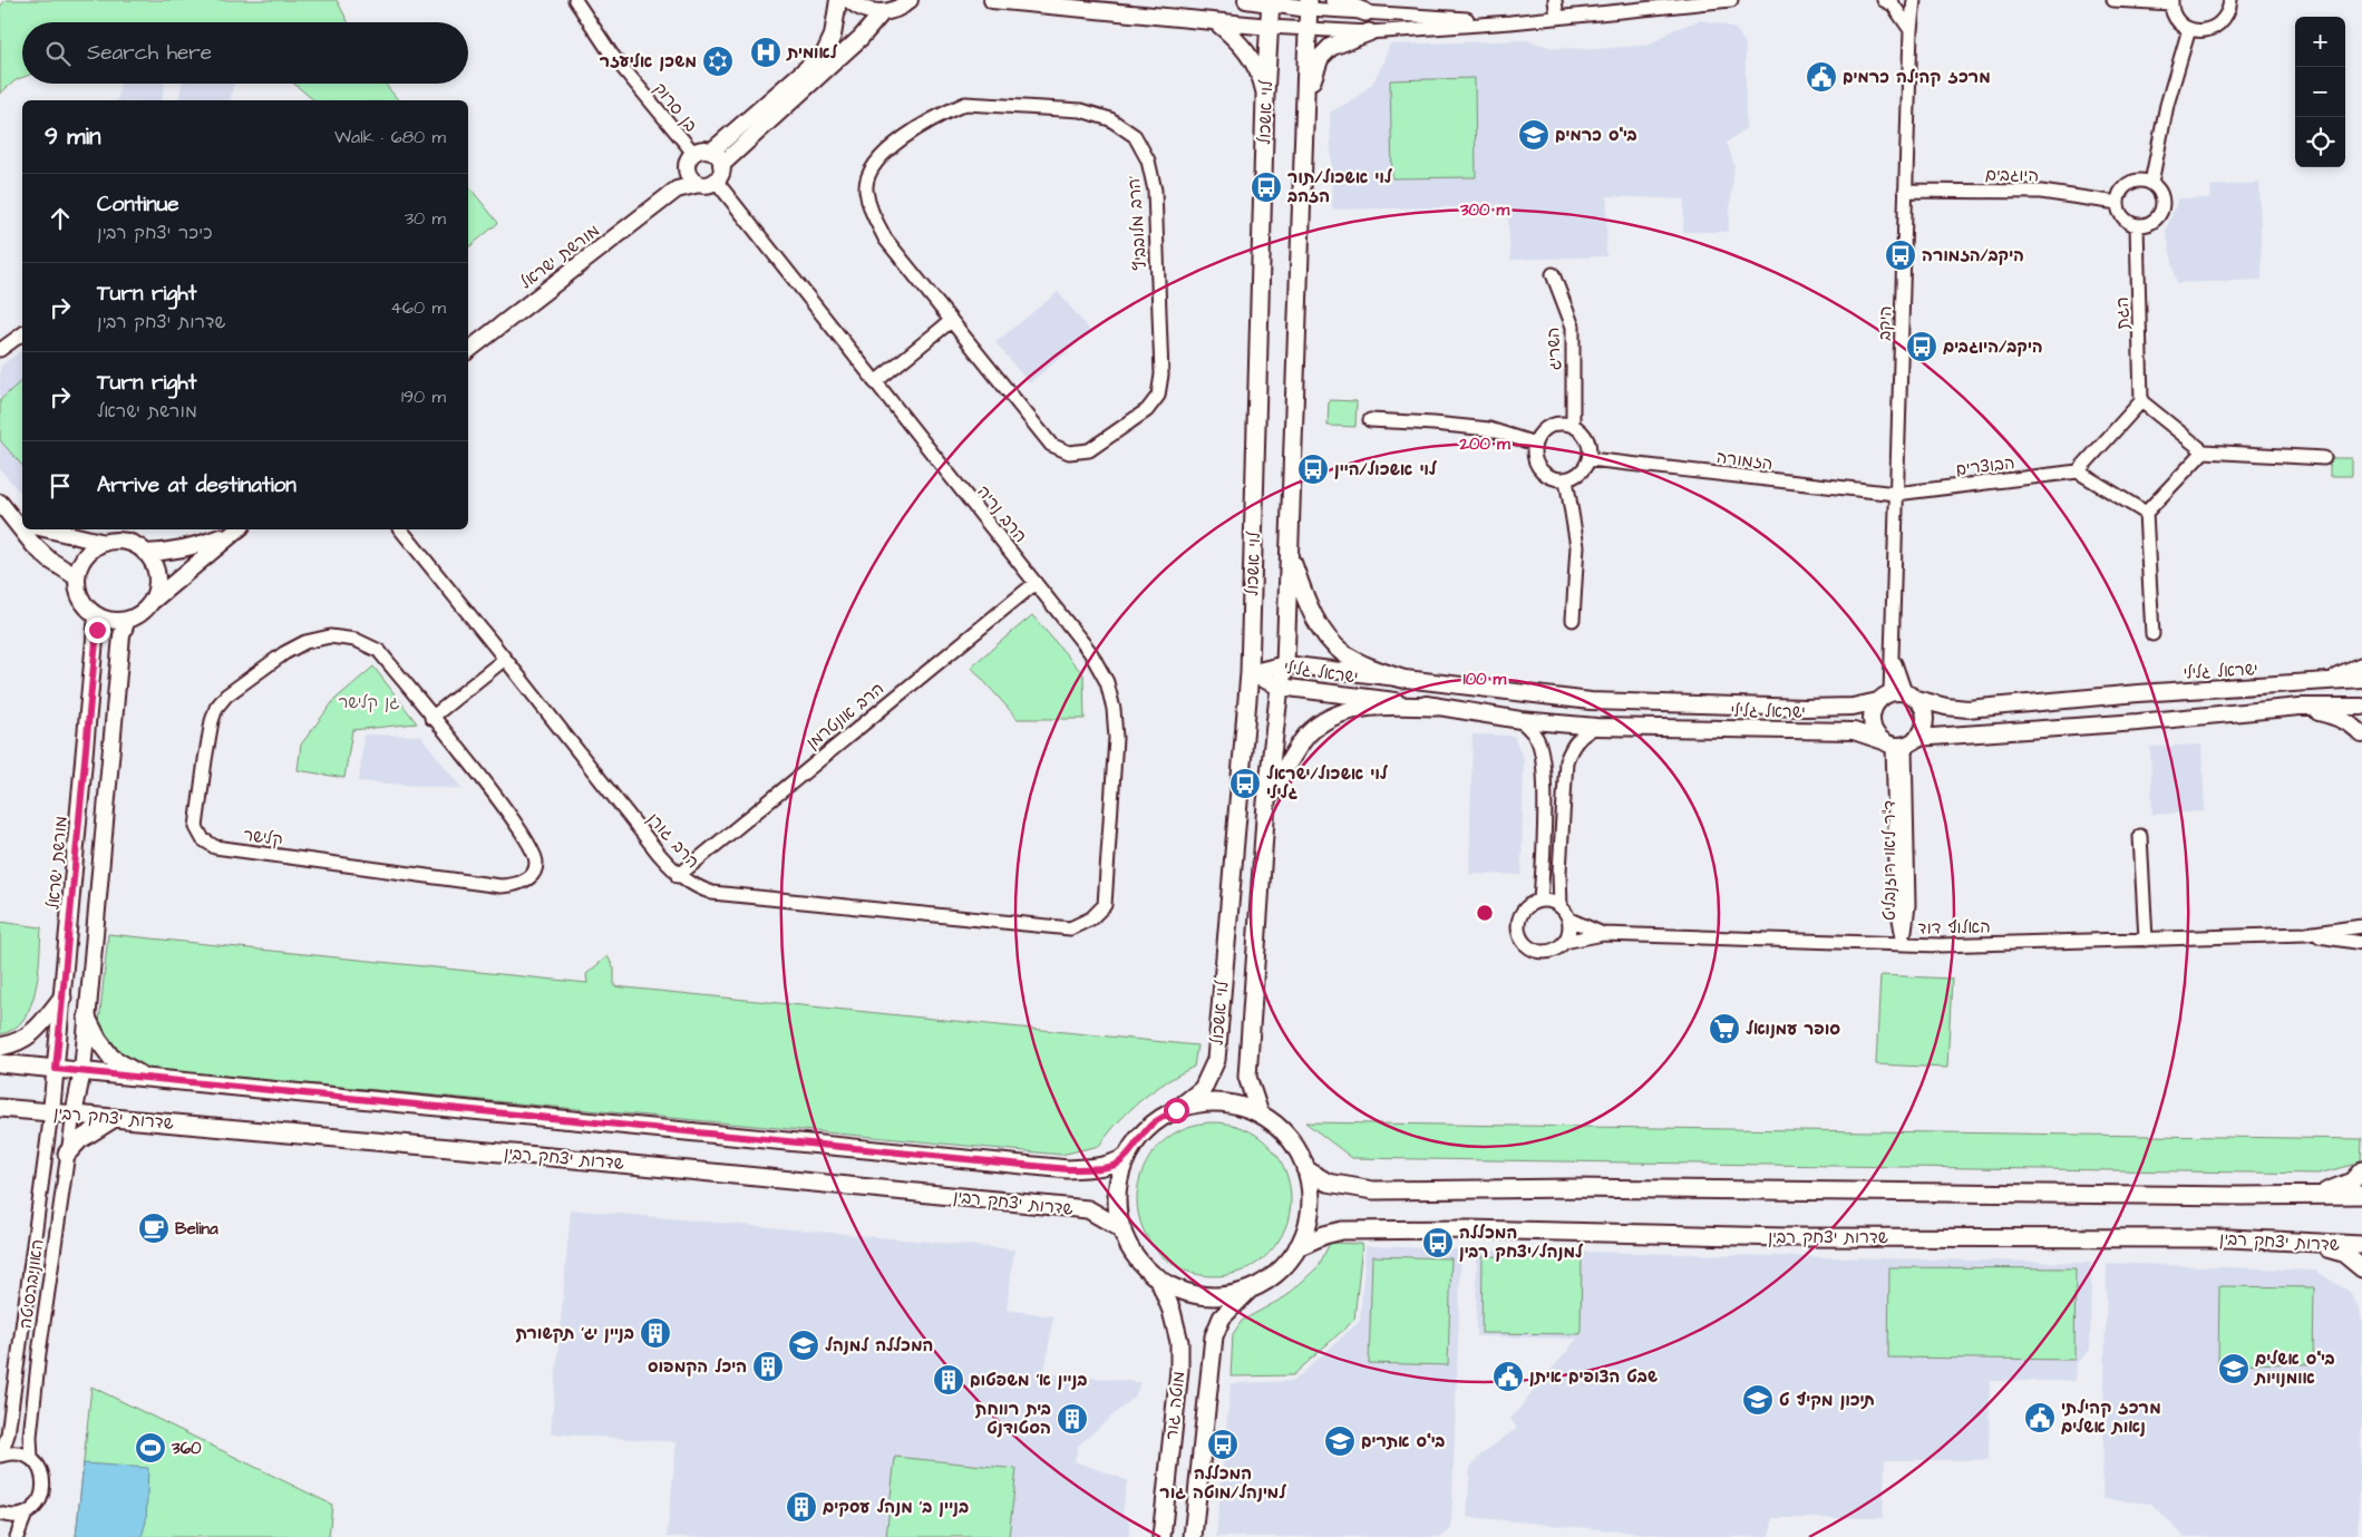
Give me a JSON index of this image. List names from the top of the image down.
{
  "streets": {
    "main road": ["לוי אשכול", "שדרות יצחק רבין", "מוטה גור"],
    "street": [
      "בן סרוק",
      "היוגבים",
      "הרב מלובביץ'",
      "מורשת ישראל",
      "הגת",
      "היקב",
      "השריג",
      "הזמורה",
      "הבוצרים",
      "הרב נריה",
      "ישראל גלילי",
      "הרב אונטרמן",
      "קלישר",
      "הרב גורן",
      "ד\"ר ליאו רוזנבליט",
      "האלוף דוד",
      "האוניברסיטה"
    ]
  },
  "crossings": [
    ["בן סרוק", "מורשת ישראל"],
    ["בן סרוק", "הרב נריה"],
    ["לוי אשכול", "ישראל גלילי"],
    ["לוי אשכול", "שדרות יצחק רבין"],
    ["לוי אשכול", "מוטה גור"],
    ["היוגבים", "הגת"],
    ["היוגבים", "היקב"],
    ["מורשת ישראל", "הרב נריה"],
    ["מורשת ישראל", "שדרות יצחק רבין"],
    ["מורשת ישראל", "האוניברסיטה"],
    ["היקב", "הזמורה"],
    ["היקב", "הבוצרים"],
    ["היקב", "ישראל גלילי"],
    ["היקב", "ד\"ר ליאו רוזנבליט"],
    ["השריג", "הזמורה"],
    ["הזמורה", "הבוצרים"],
    ["הרב נריה", "הרב אונטרמן"],
    ["הרב נריה", "הרב גורן"],
    ["ישראל גלילי", "ד\"ר ליאו רוזנבליט"],
    ["הרב אונטרמן", "הרב גורן"],
    ["ד\"ר ליאו רוזנבליט", "האלוף דוד"],
    ["שדרות יצחק רבין", "האוניברסיטה"],
    ["שדרות יצחק רבין", "מוטה גור"]
  ],
  "parks": ["גן קלישר"],
  "places": {
    "hospital": ["לאומית"],
    "synagogue": ["משכן אליעזר"],
    "public building": ["מרכז קהילה כרמים", "שבט הצופים איתן", "מרכז קהילתי נאות אשלים"],
    "school or university": [
      "בי\"ס כרמים",
      "המכללה למנהל",
      "בי\"ס אשלים אומנויות",
      "תיכון מקיף ט",
      "בי\"ס אתרים"
    ],
    "bus stop": [
      "לוי אשכול/תור הזהב",
      "היקב/הזמורה",
      "היקב/היוגבים",
      "לוי אשכול/היין",
      "לוי אשכול/ישראל גלילי",
      "המכללה למנהל/יצחק רבין",
      "המכללה למינהל/מוטה גור"
    ],
    "supermarket": ["סופר עמנואל"],
    "cafe": ["Belina"],
    "building": [
      "בניין יג' תקשורת",
      "היכל הקמפוס",
      "בניין א' משפטום",
      "בית רווחת הסטודנט",
      "בניין ב' מנהל עסקים"
    ],
    "sports": ["360"]
  },
  "page": {
    "map_buttons": ["+", "−"],
    "search": "Search here",
    "heading": ["9 min", "Walk · 680 m"],
    "list": [
      ["Continue", "כיכר יצחק רבין", "30 m"],
      ["Turn right", "שדרות יצחק רבין", "460 m"],
      ["Turn right", "מורשת ישראל", "190 m"],
      "Arrive at destination"
    ]
  },
  "rings": ["300 m", "200 m", "100 m"]
}
